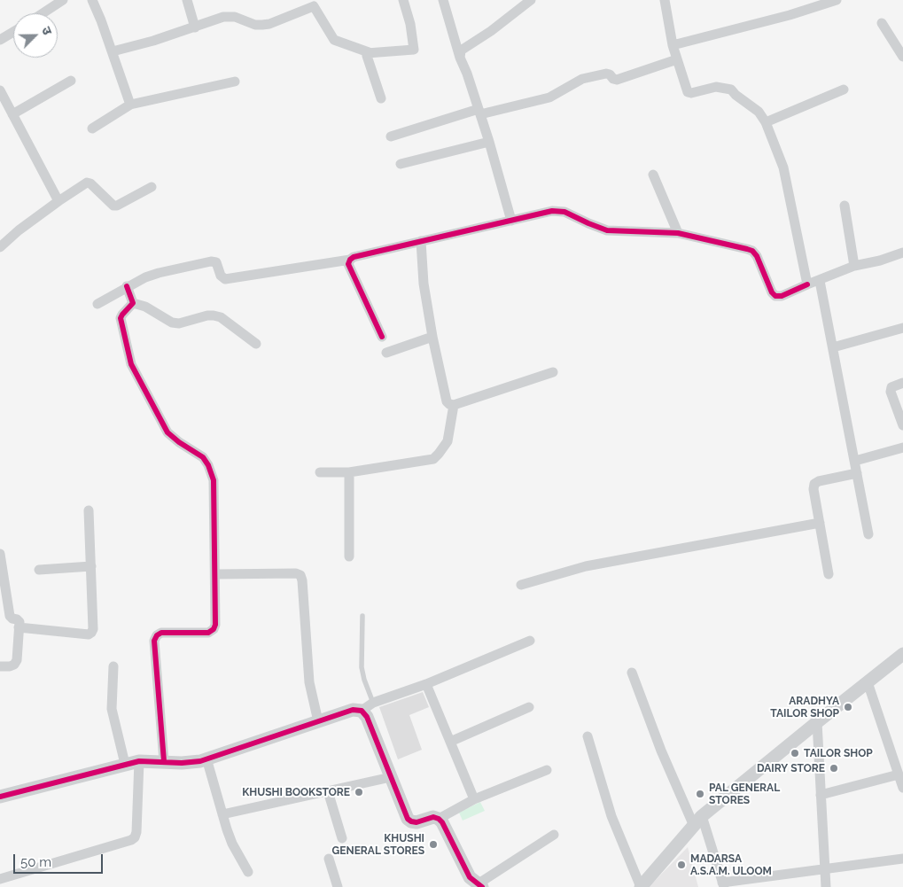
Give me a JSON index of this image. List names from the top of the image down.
{
  "places": [
    "ARADHYA TAILOR SHOP",
    "TAILOR SHOP",
    "DAIRY STORE",
    "KHUSHI BOOKSTORE",
    "PAL GENERAL STORES",
    "KHUSHI GENERAL STORES",
    "MADARSA A.S.A.M. ULOOM"
  ],
  "scale_bar": "50 m",
  "north": "top right"
}
